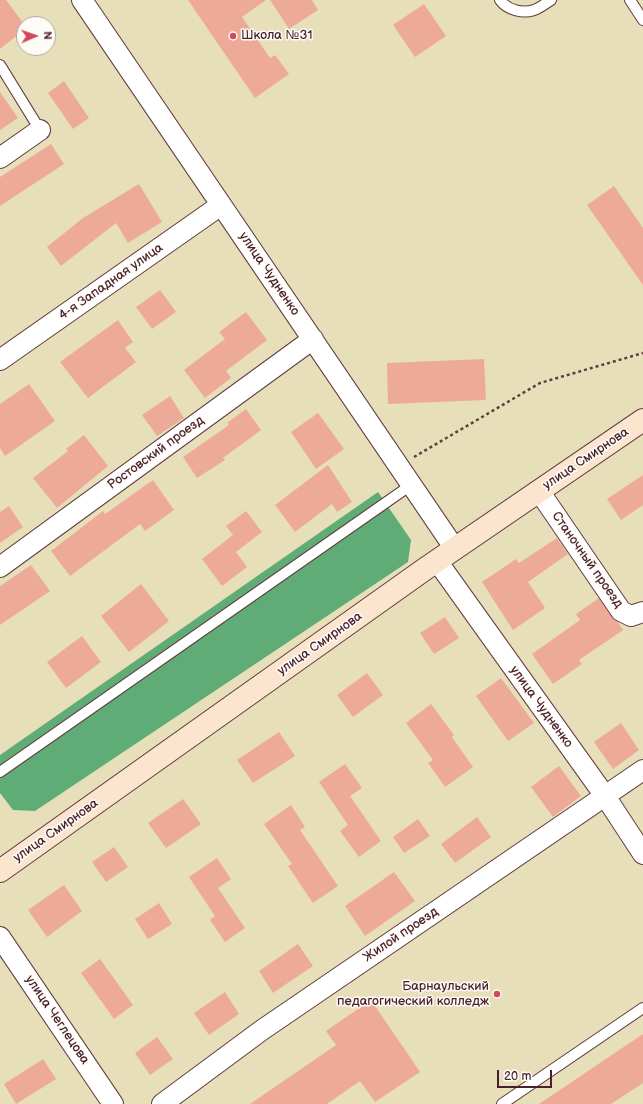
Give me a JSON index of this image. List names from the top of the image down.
{
  "streets": {
    "street": [
      "улица Чудненко",
      "4-я Западная улица",
      "Ростовский проезд",
      "улица Смирнова",
      "Станочный проезд",
      "Жилой проезд",
      "улица Чеглецова"
    ]
  },
  "crossings": [
    ["улица Чудненко", "4-я Западная улица"],
    ["улица Чудненко", "Ростовский проезд"],
    ["улица Чудненко", "улица Смирнова"],
    ["улица Чудненко", "Жилой проезд"],
    ["улица Смирнова", "Станочный проезд"]
  ],
  "places": ["Школа №31", "Барнаульский педагогический колледж"],
  "scale_bar": "20 m",
  "north": "right"
}
